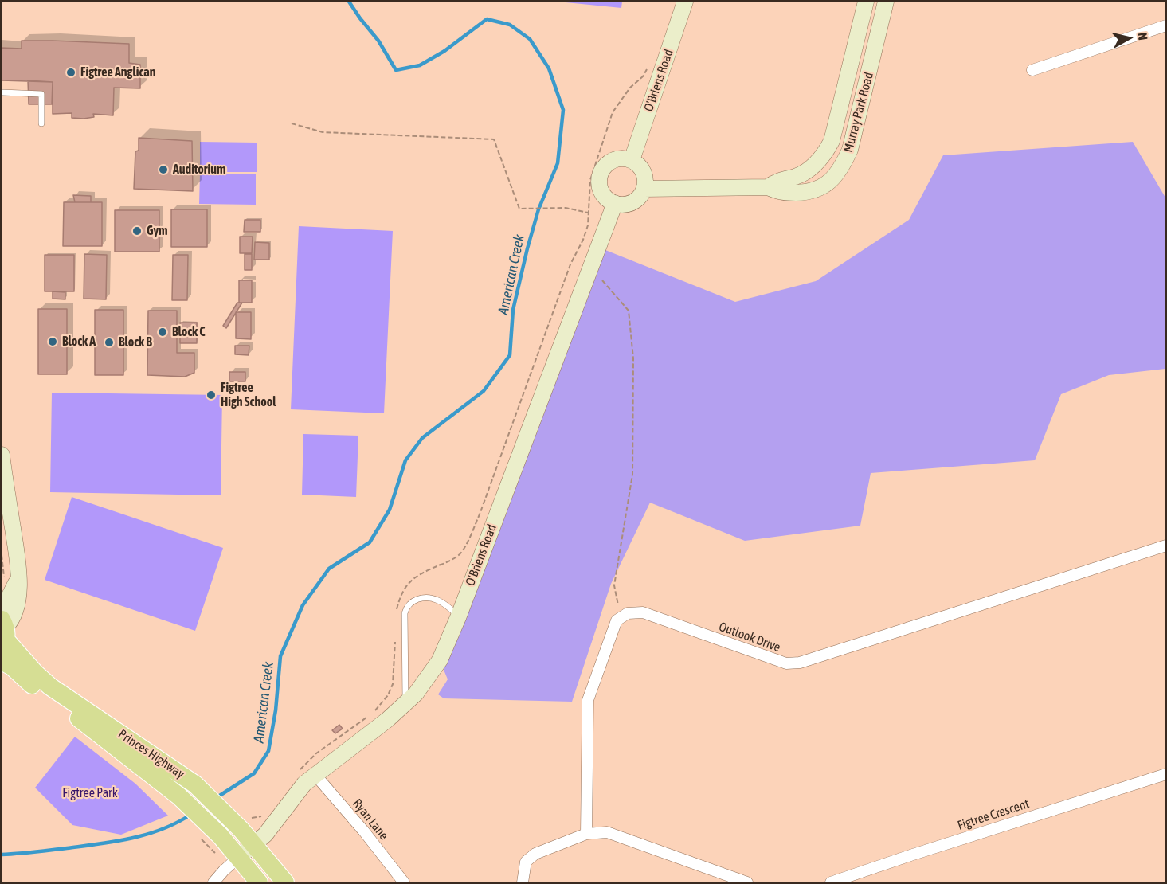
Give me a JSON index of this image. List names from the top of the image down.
{
  "streets": {
    "main road": ["Princes Highway"],
    "street": [
      "O'Briens Road",
      "Murray Park Road",
      "Outlook Drive",
      "Figtree Crescent",
      "Ryan Lane"
    ]
  },
  "crossings": [
    ["O'Briens Road", "Murray Park Road"],
    ["O'Briens Road", "Princes Highway"],
    ["O'Briens Road", "Ryan Lane"]
  ],
  "water": ["American Creek"],
  "parks": ["Figtree Park"],
  "places": [
    "Figtree Anglican",
    "Auditorium",
    "Gym",
    "Block C",
    "Block A",
    "Block B",
    "Figtree High School"
  ],
  "north": "right"
}
